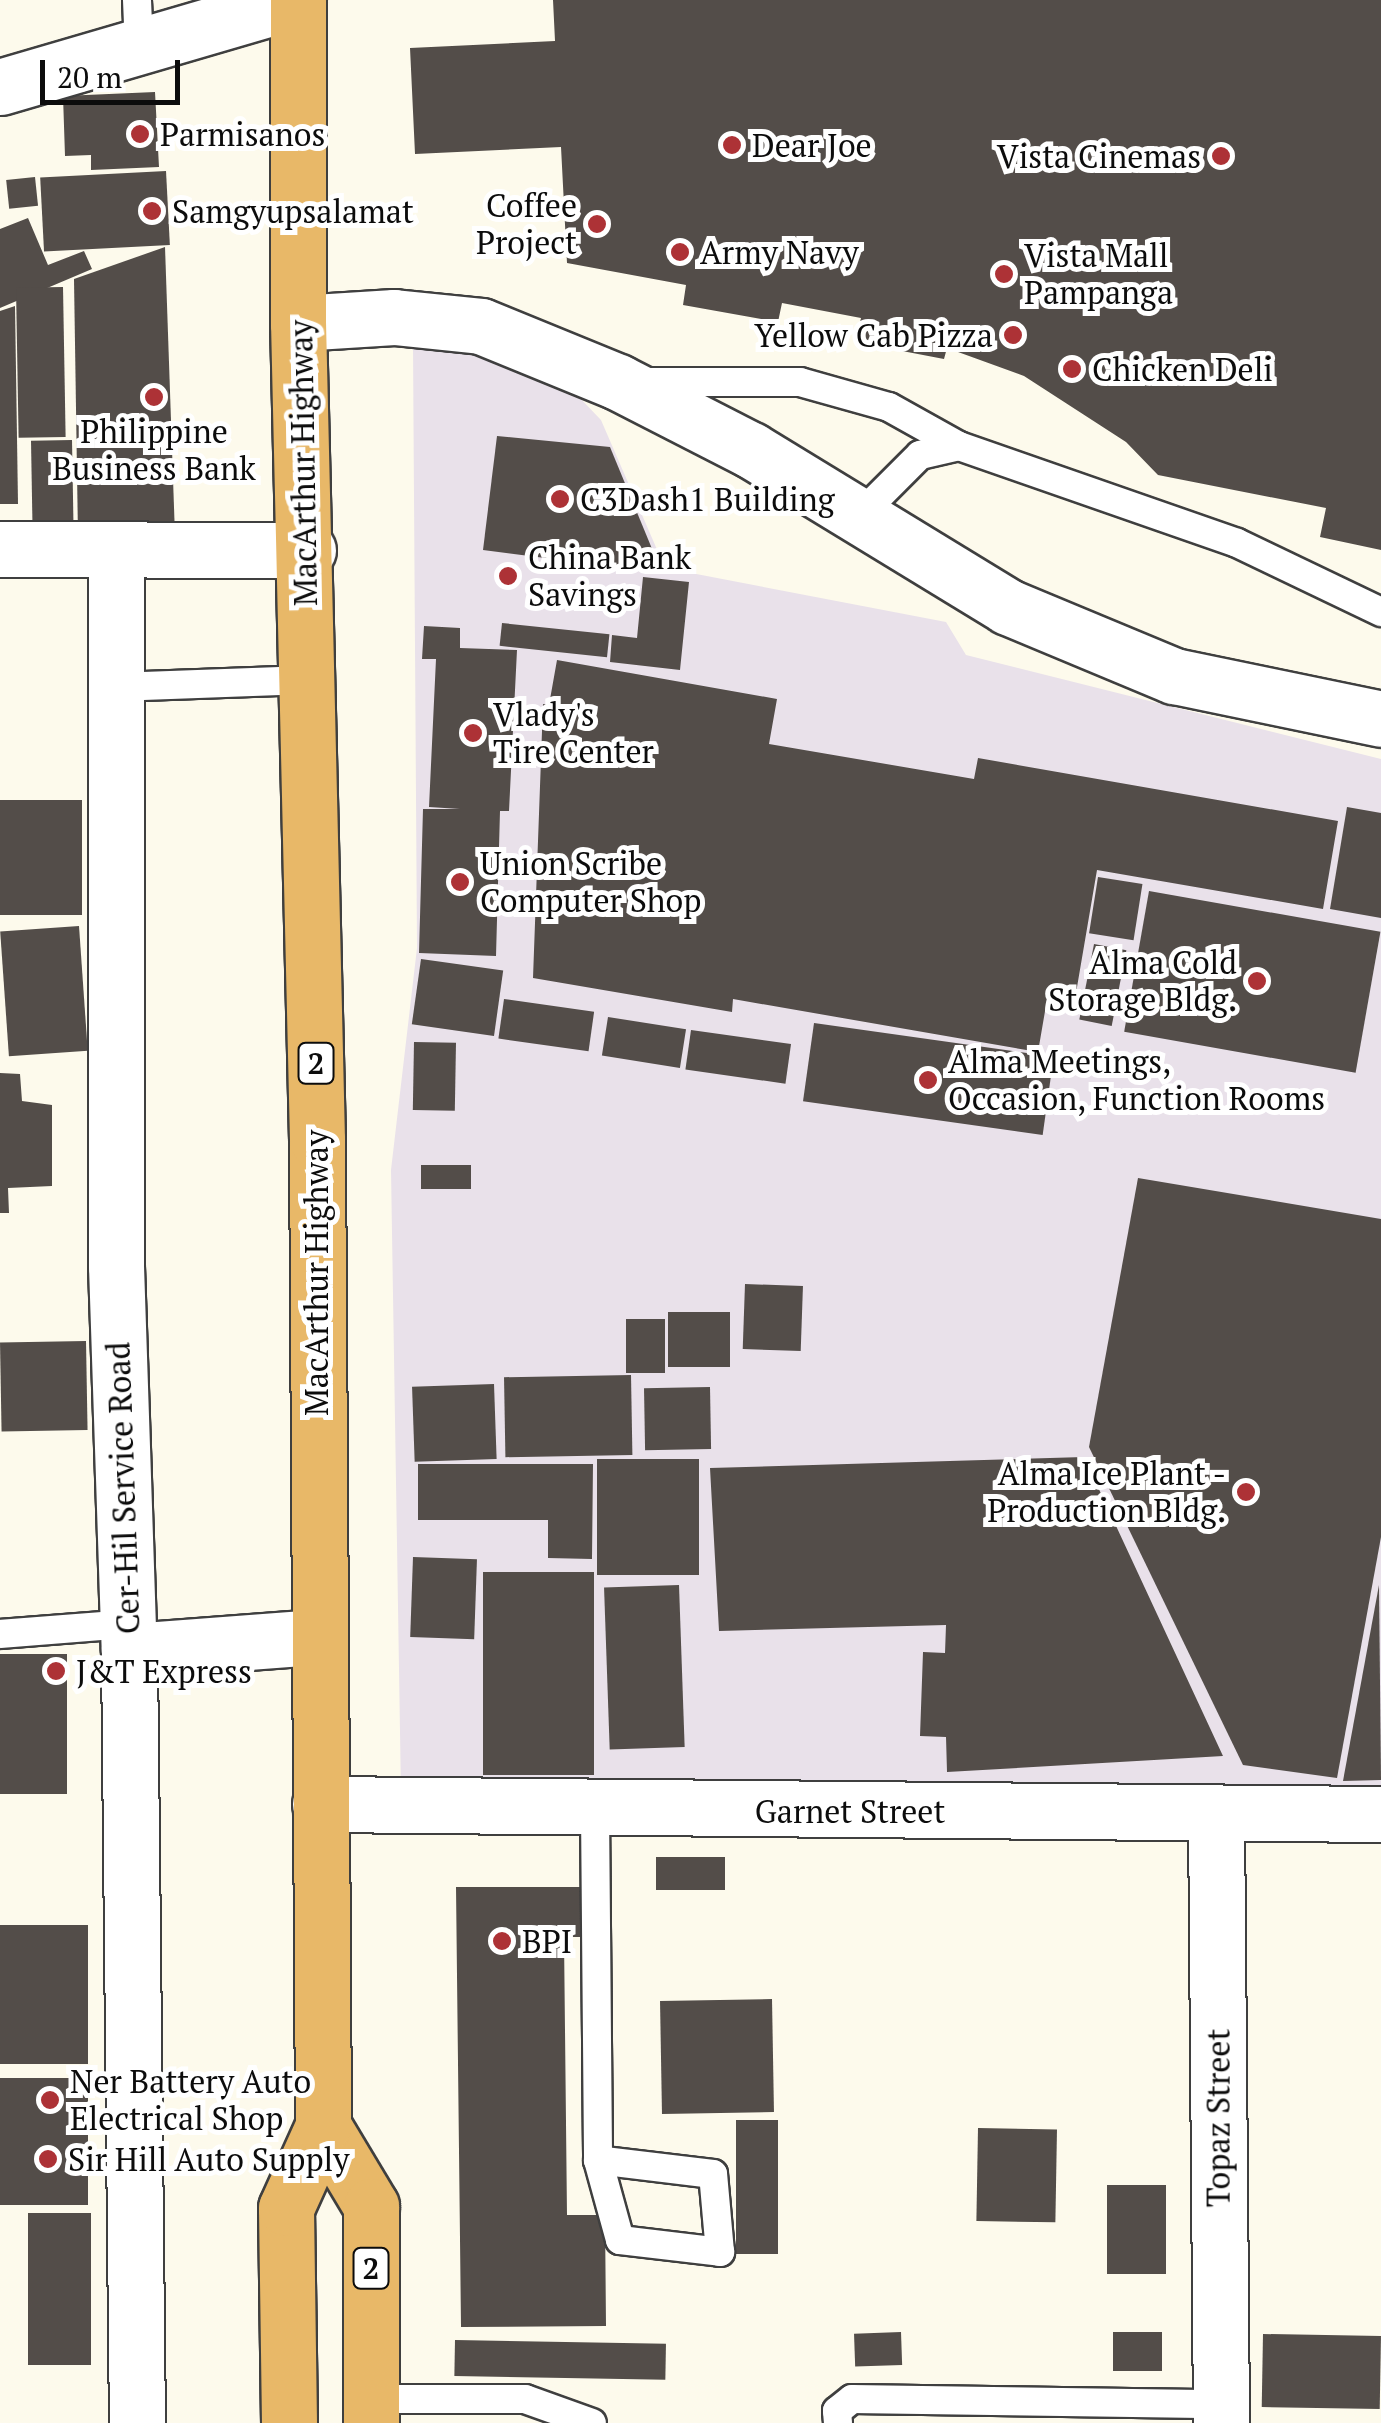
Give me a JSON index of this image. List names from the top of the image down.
{
  "streets": {
    "highway": ["MacArthur Highway", "2"],
    "street": ["Cer-Hil Service Road", "Garnet Street", "Topaz Street"]
  },
  "crossings": [
    ["MacArthur Highway", "2"],
    ["MacArthur Highway", "Garnet Street"],
    ["Garnet Street", "Topaz Street"]
  ],
  "places": [
    "Parmisanos",
    "Dear Joe",
    "Vista Cinemas",
    "Samgyupsalamat",
    "Coffee Project",
    "Army Navy",
    "Vista Mall Pampanga",
    "Yellow Cab Pizza",
    "Chicken Deli",
    "Philippine Business Bank",
    "C3Dash1 Building",
    "China Bank Savings",
    "Vlady's Tire Center",
    "Union Scribe Computer Shop",
    "Alma Cold Storage Bldg.",
    "Alma Meetings, Occasion, Function Rooms",
    "Alma Ice Plant - Production Bldg.",
    "J&T Express",
    "BPI",
    "Ner Battery Auto Electrical Shop",
    "Sir Hill Auto Supply"
  ],
  "scale_bar": "20 m"
}
